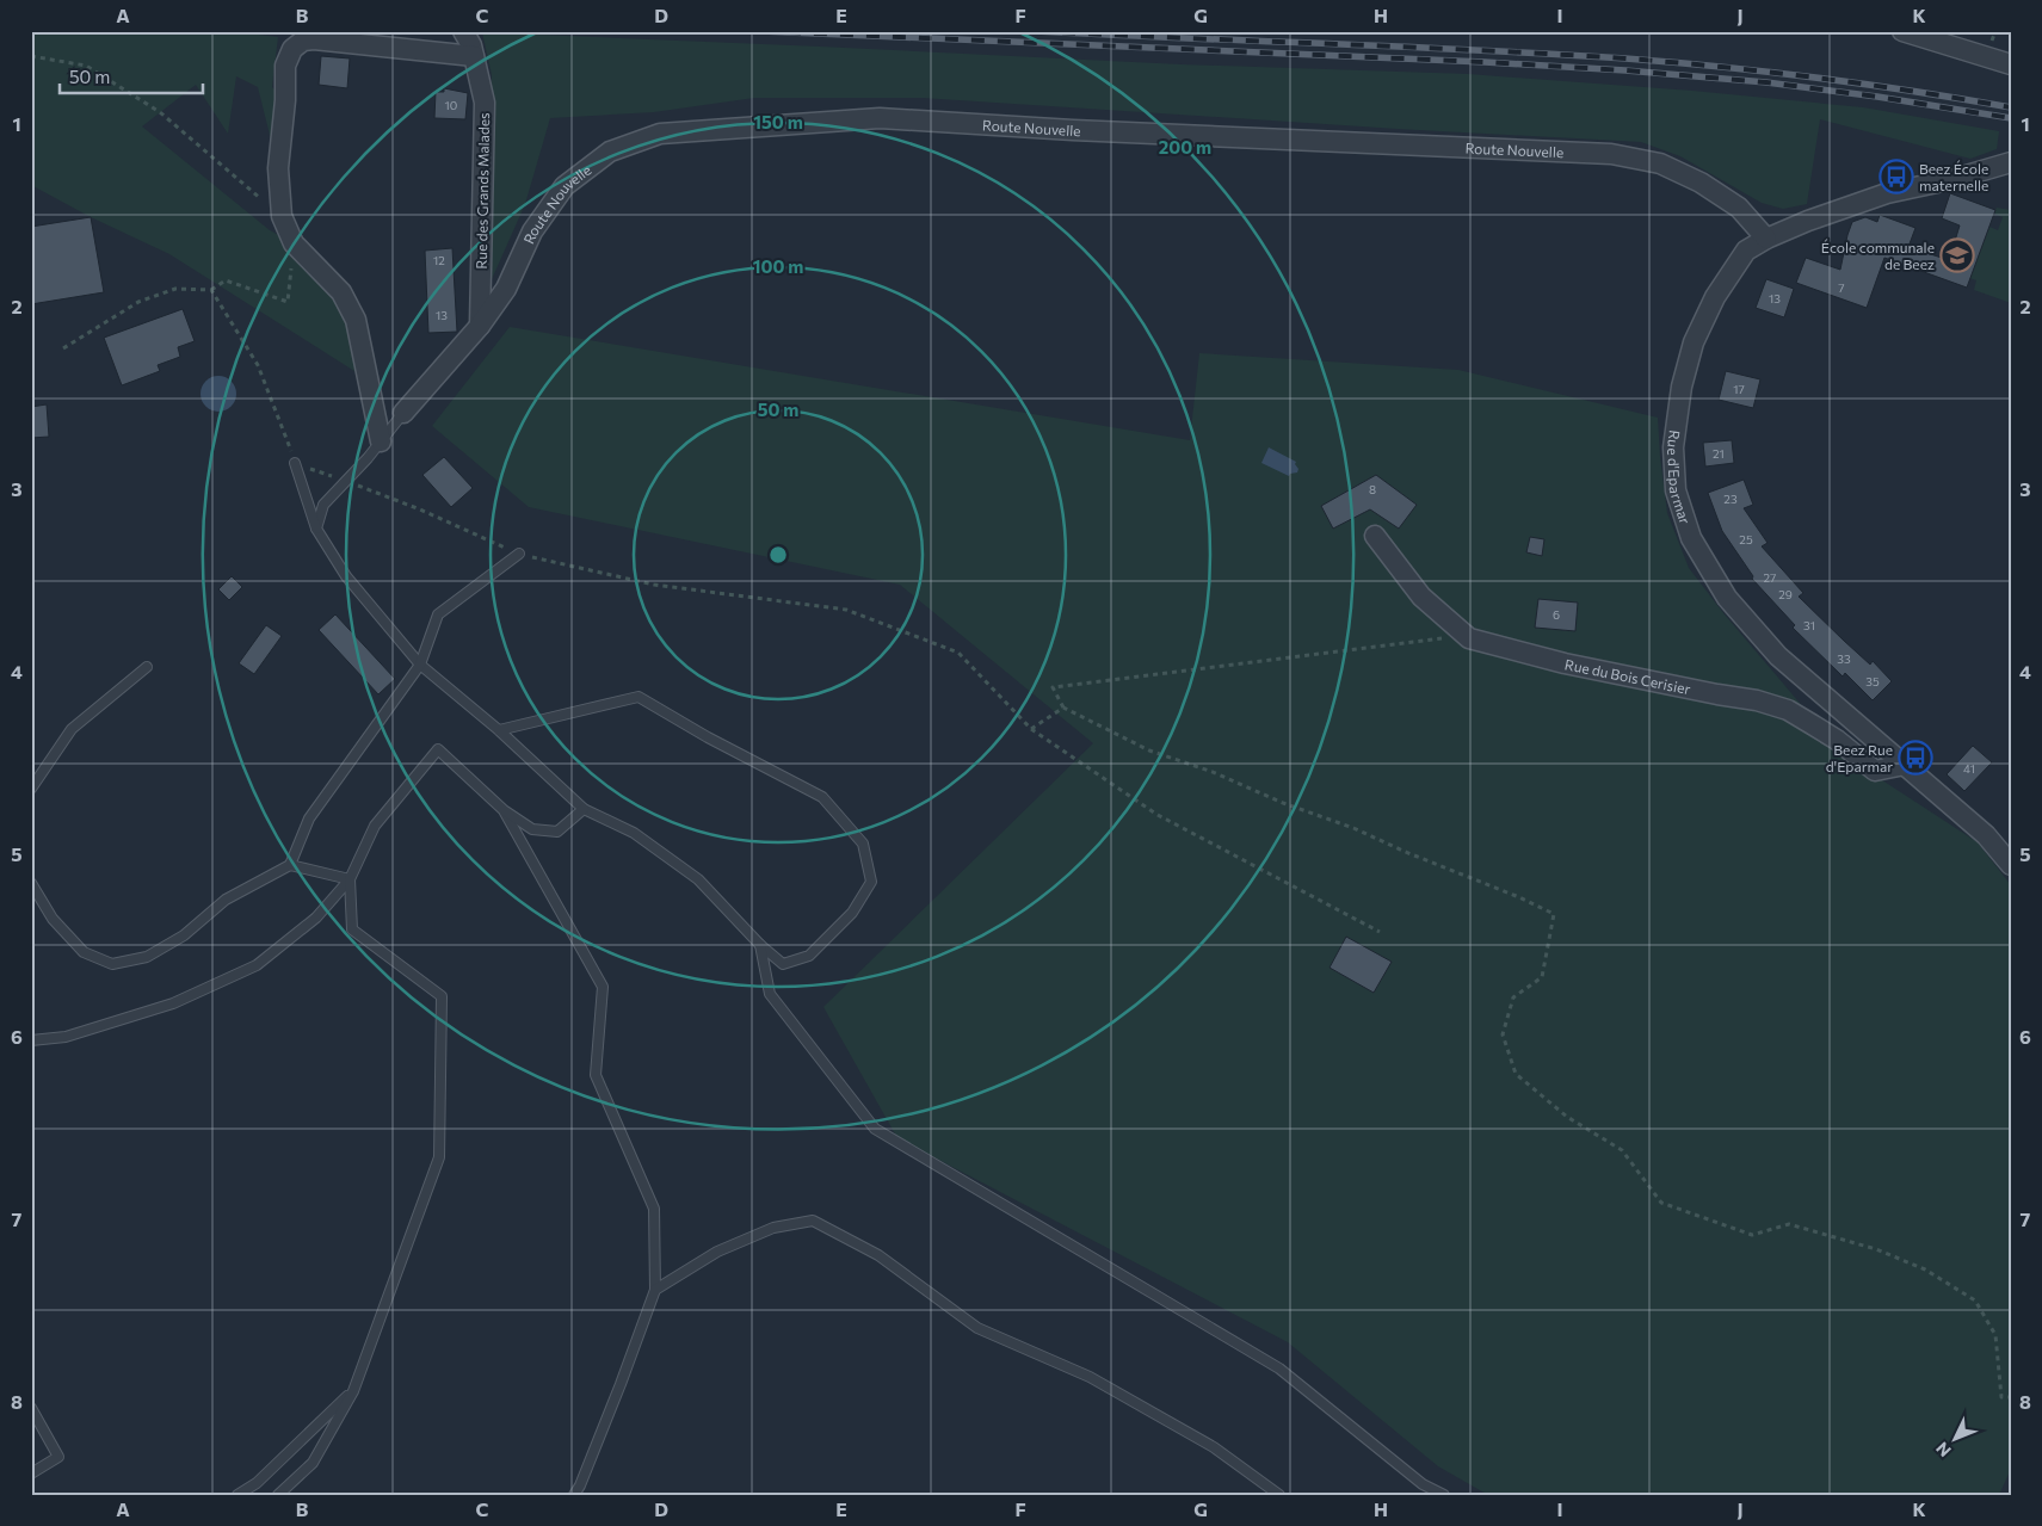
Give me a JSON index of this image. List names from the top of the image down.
{
  "streets": {
    "street": [
      "Route Nouvelle",
      "Rue des Grands Malades",
      "Rue d'Eparmar",
      "Rue du Bois Cerisier"
    ]
  },
  "crossings": [
    ["Route Nouvelle", "Rue des Grands Malades"],
    ["Route Nouvelle", "Rue d'Eparmar"],
    ["Rue d'Eparmar", "Rue du Bois Cerisier"]
  ],
  "places": {
    "bus stop": ["Beez École maternelle", "Beez Rue d'Eparmar"],
    "school or university": ["École communale de Beez"]
  },
  "house_numbers": [
    "10",
    "12",
    "7",
    "13",
    "13",
    "17",
    "21",
    "8",
    "23",
    "25",
    "27",
    "29",
    "6",
    "31",
    "33",
    "35",
    "41"
  ],
  "scale_bar": "50 m",
  "north": "bottom left",
  "grid": {
    "columns": [
      "A",
      "B",
      "C",
      "D",
      "E",
      "F",
      "G",
      "H",
      "I",
      "J",
      "K"
    ],
    "rows": [
      "1",
      "2",
      "3",
      "4",
      "5",
      "6",
      "7",
      "8"
    ]
  },
  "rings": [
    "150 m",
    "200 m",
    "100 m",
    "50 m"
  ]
}
